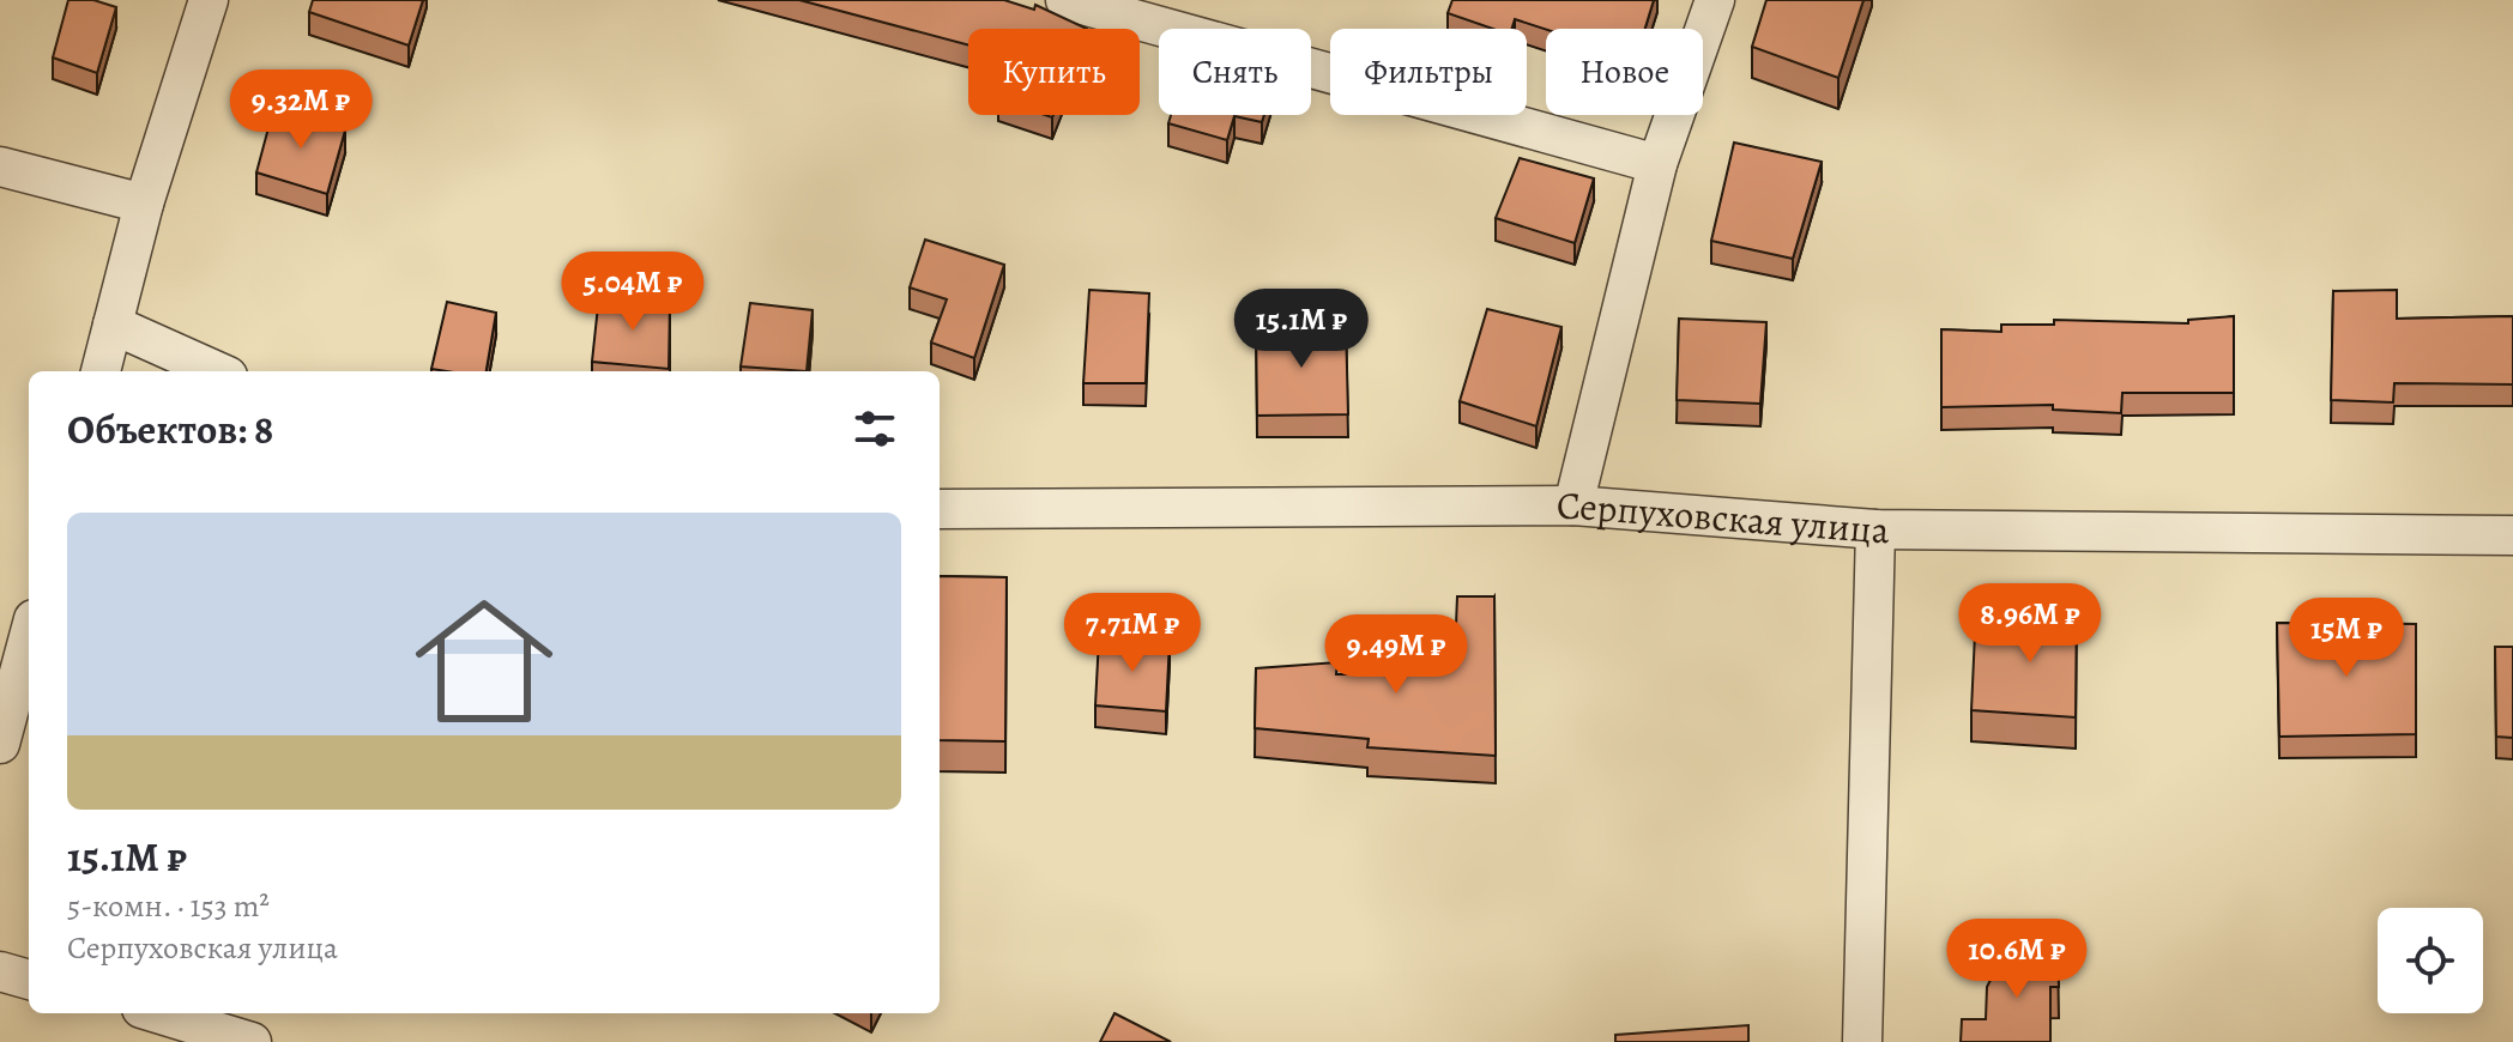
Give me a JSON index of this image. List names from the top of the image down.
{
  "streets": {
    "street": ["Серпуховская улица"]
  },
  "page": {
    "chip": [
      "Купить",
      "Снять",
      "Фильтры",
      "Новое"
    ],
    "price": [
      "9.32M ₽",
      "5.04M ₽",
      "15.1M ₽",
      "8.96M ₽",
      "7.71M ₽",
      "15M ₽",
      "9.49M ₽",
      "10.6M ₽"
    ],
    "heading": "Объектов: 8",
    "list": [
      {
        "name": "15.1M ₽",
        "note": "5-комн. · 153 m² · Серпуховская улица"
      }
    ]
  }
}
